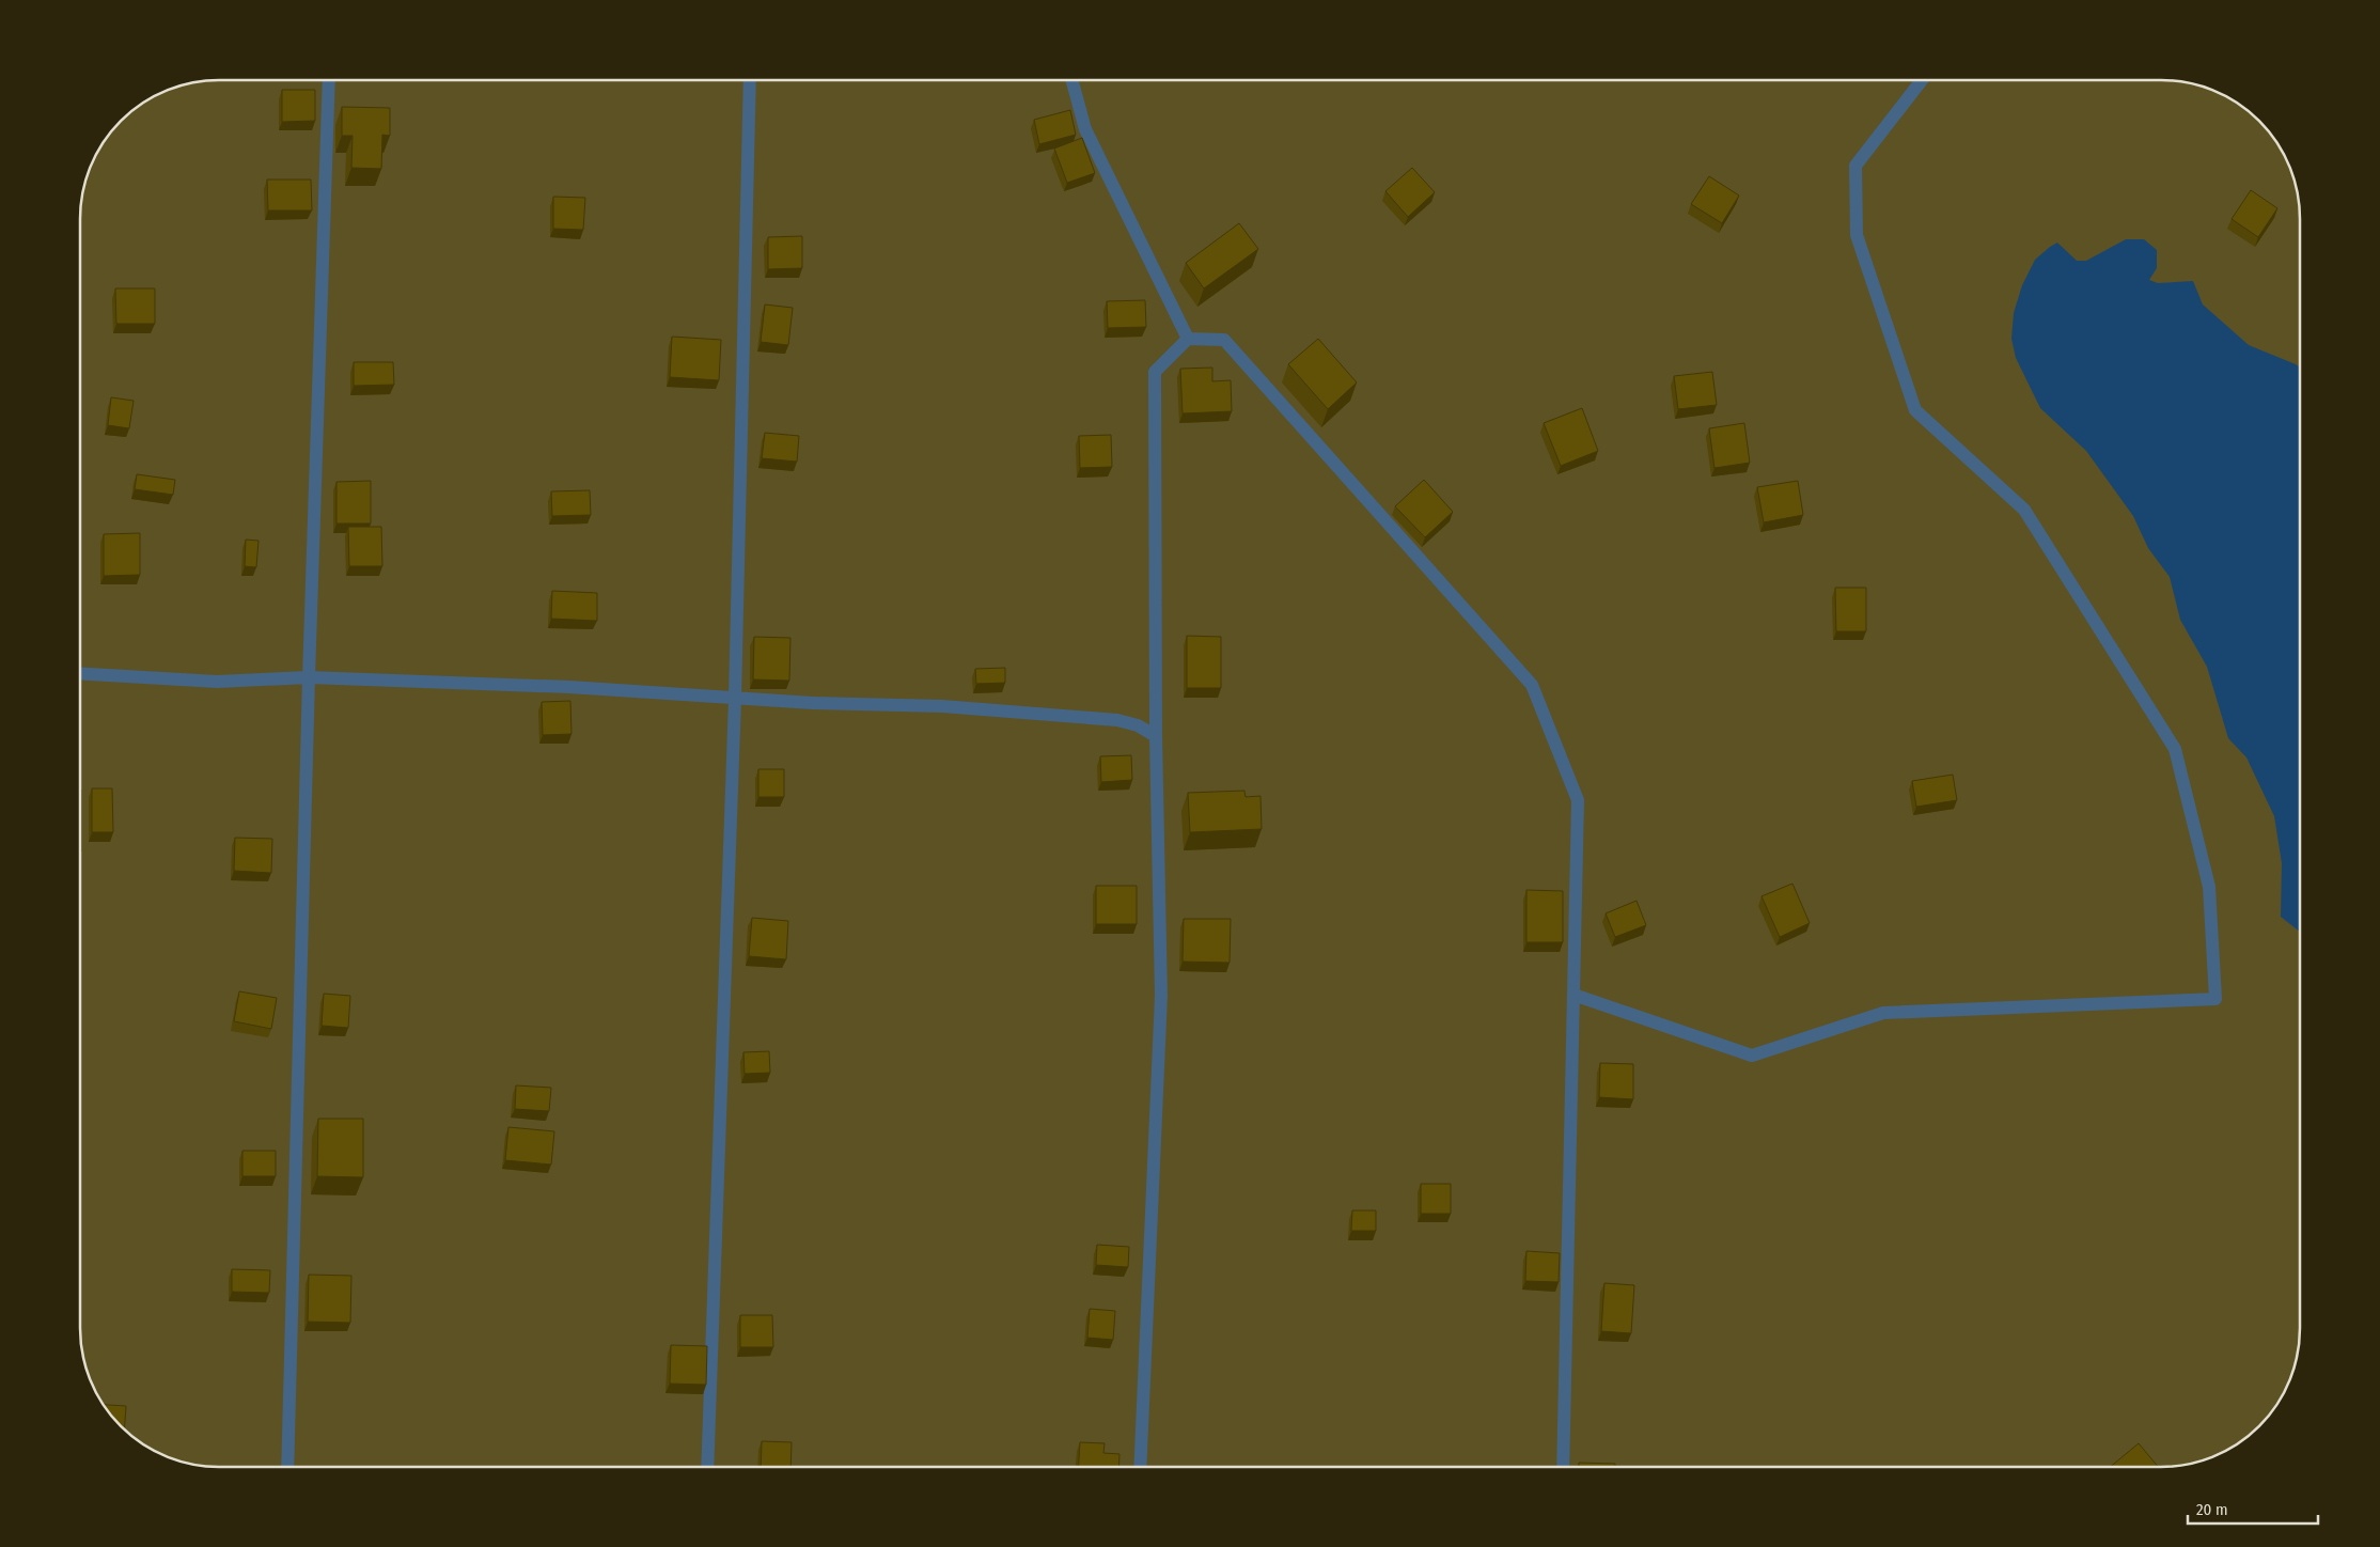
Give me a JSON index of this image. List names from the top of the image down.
{
  "scale_bar": "20 m"
}
